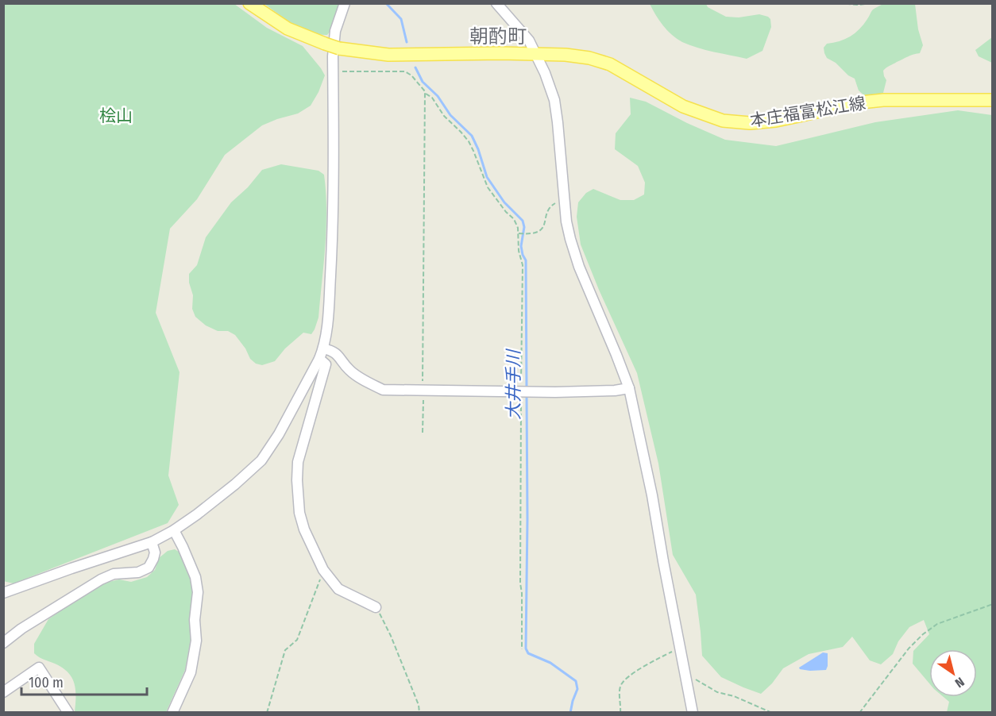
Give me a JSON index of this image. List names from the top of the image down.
{
  "streets": {
    "main road": ["本庄福富松江線"]
  },
  "districts": ["朝酌町"],
  "water": ["大井手川"],
  "parks": ["桧山"],
  "scale_bar": "100 m",
  "north": "bottom right"
}
